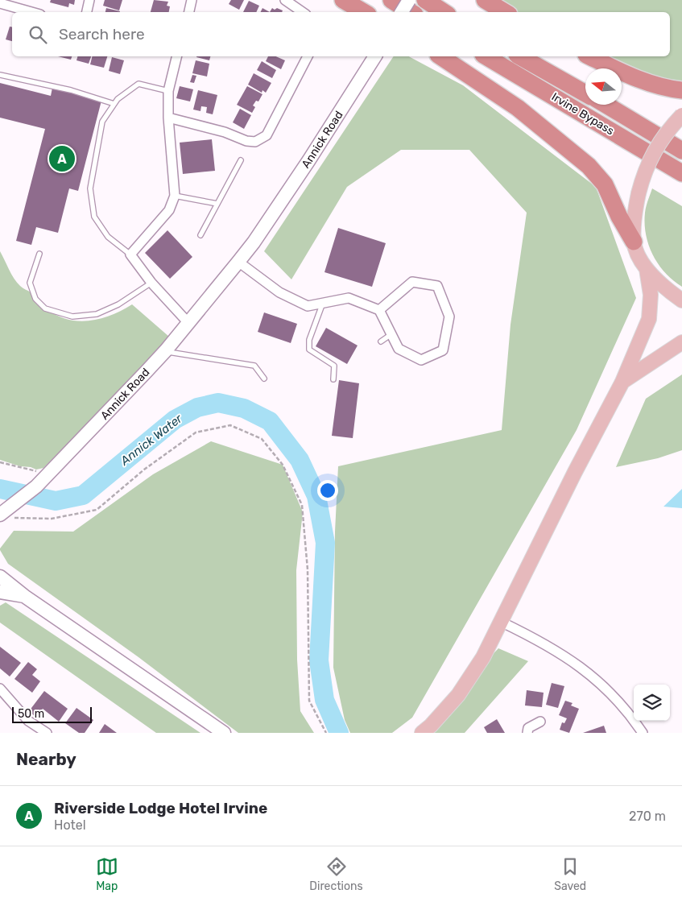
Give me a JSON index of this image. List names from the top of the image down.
{
  "streets": {
    "highway": ["Irvine Bypass"],
    "main road": ["Annick Road"]
  },
  "water": ["Annick Water"],
  "scale_bar": "50 m",
  "north": "left",
  "page": {
    "search": "Search here",
    "pins": "A",
    "scale": "50 m",
    "heading": "Nearby",
    "list": [
      {
        "mark": "A",
        "name": "Riverside Lodge Hotel Irvine",
        "note": "Hotel",
        "value": "270 m"
      }
    ],
    "nav": ["Map", "Directions", "Saved"]
  }
}
